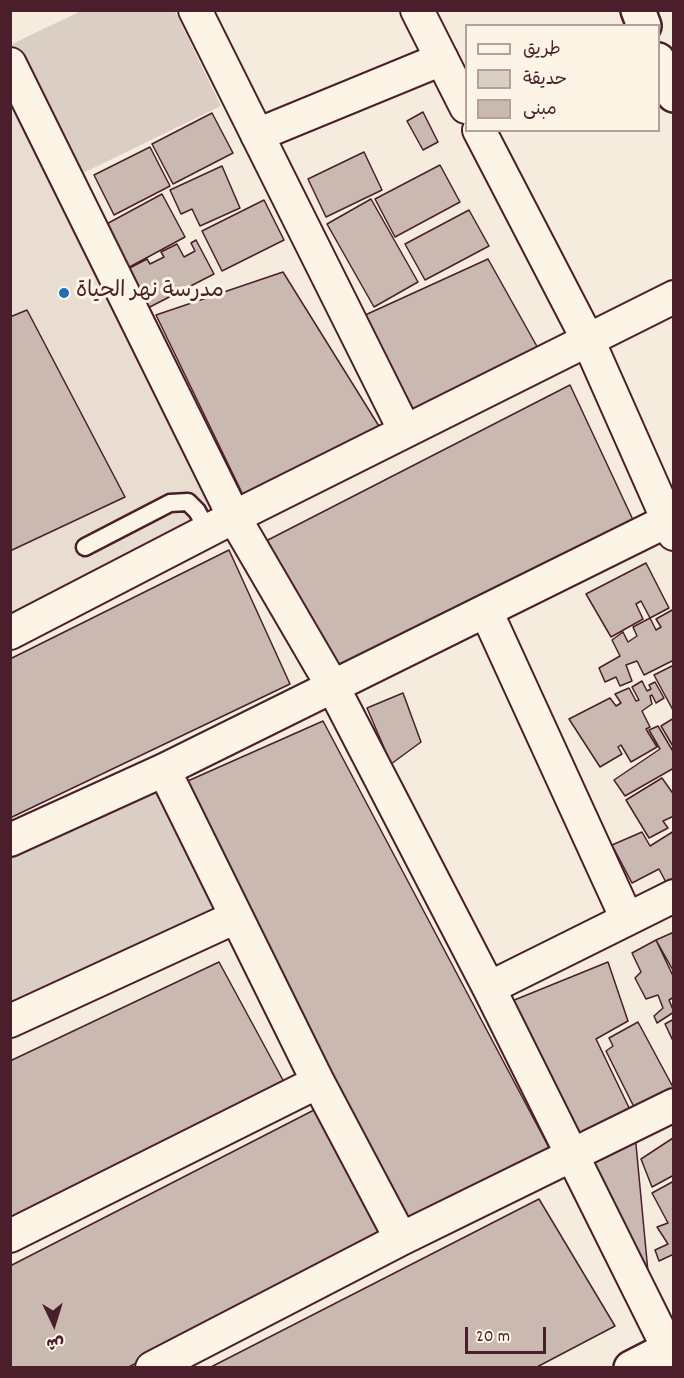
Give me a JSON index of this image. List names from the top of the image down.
{
  "places": ["مدرسة نهر الحياة"],
  "legend": ["طريق", "حديقة", "مبنى"],
  "scale_bar": "20 m",
  "north": "bottom"
}
